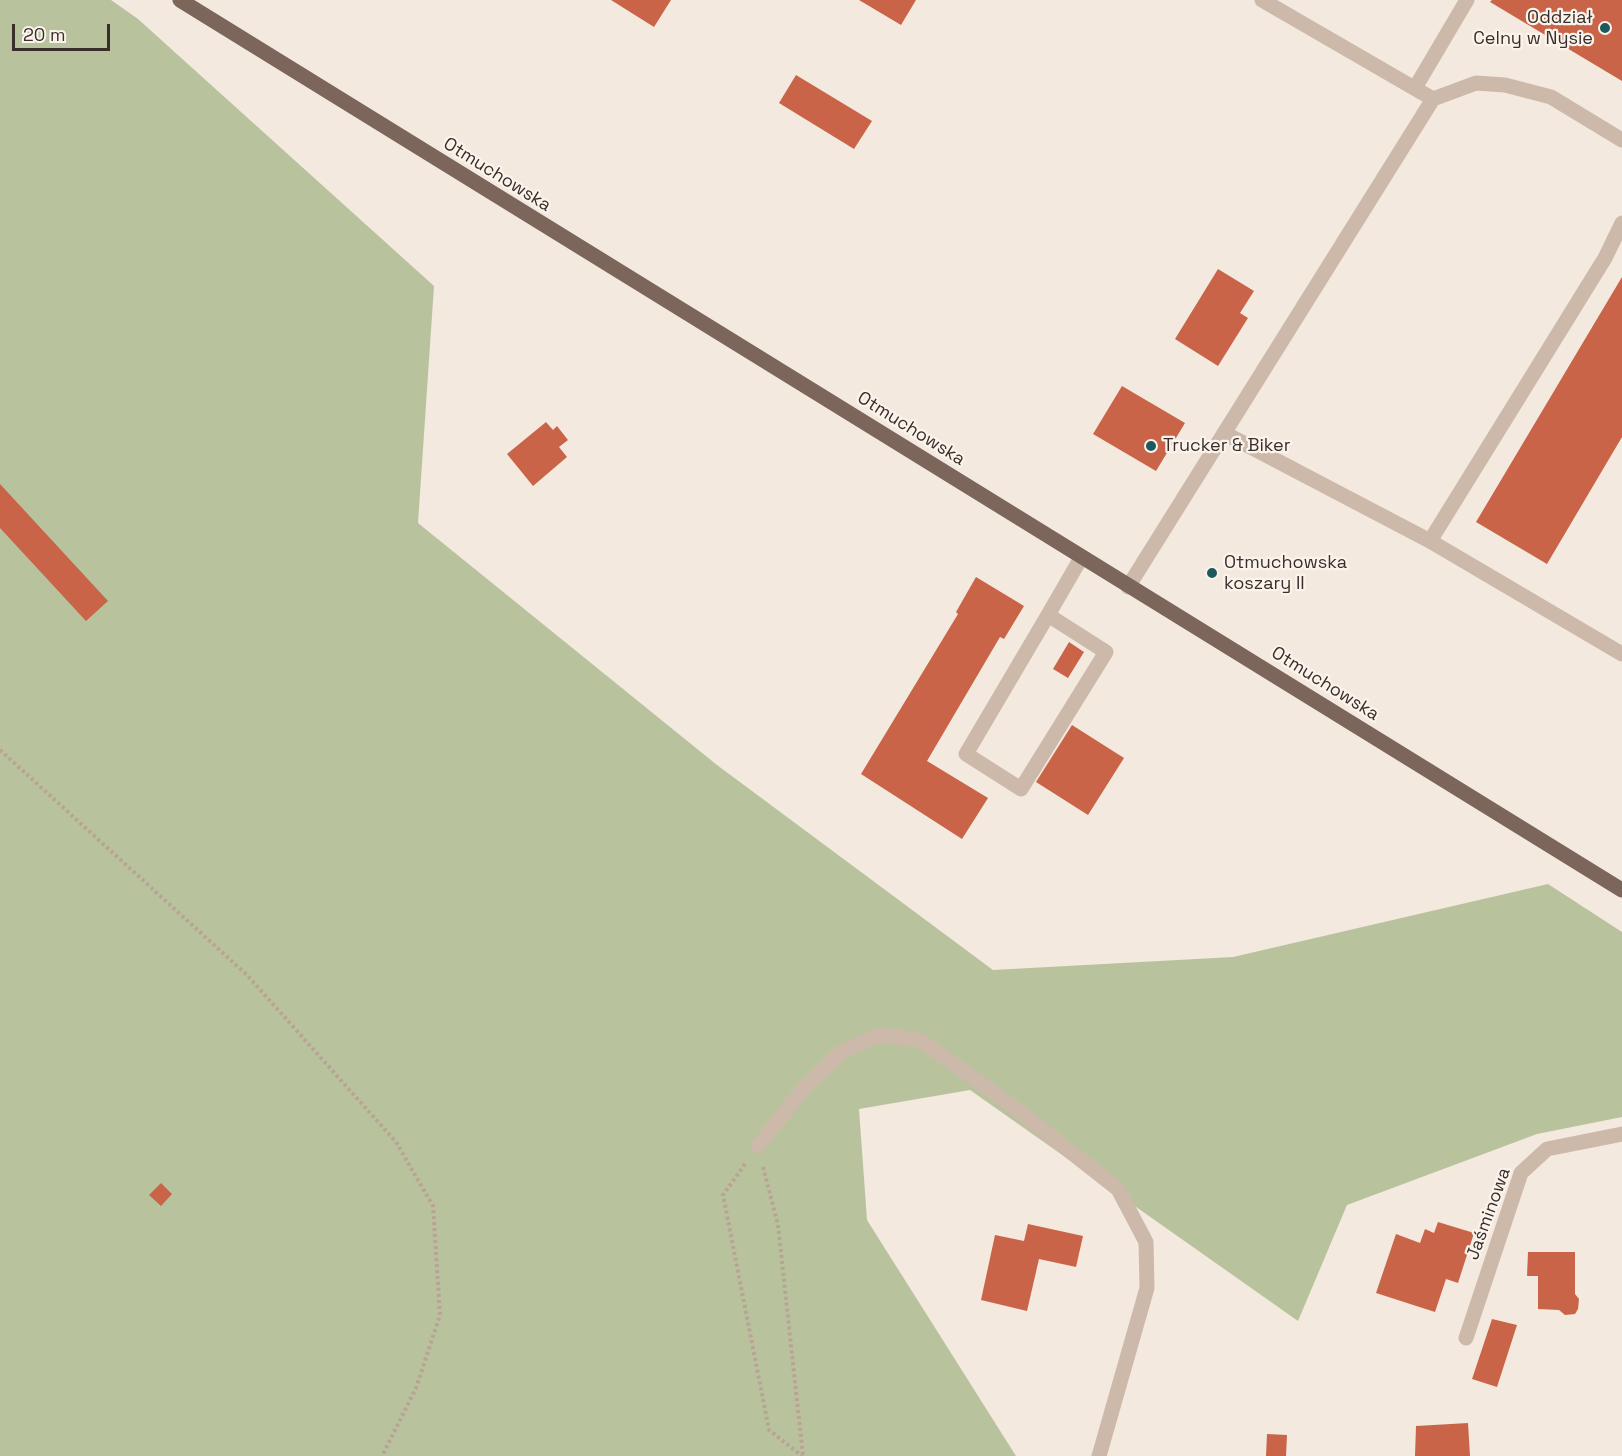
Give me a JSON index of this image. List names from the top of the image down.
{
  "streets": {
    "main road": ["Otmuchowska"],
    "street": ["Jaśminowa"]
  },
  "places": ["Oddział Celny w Nysie", "Trucker & Biker", "Otmuchowska koszary II"],
  "scale_bar": "20 m"
}
